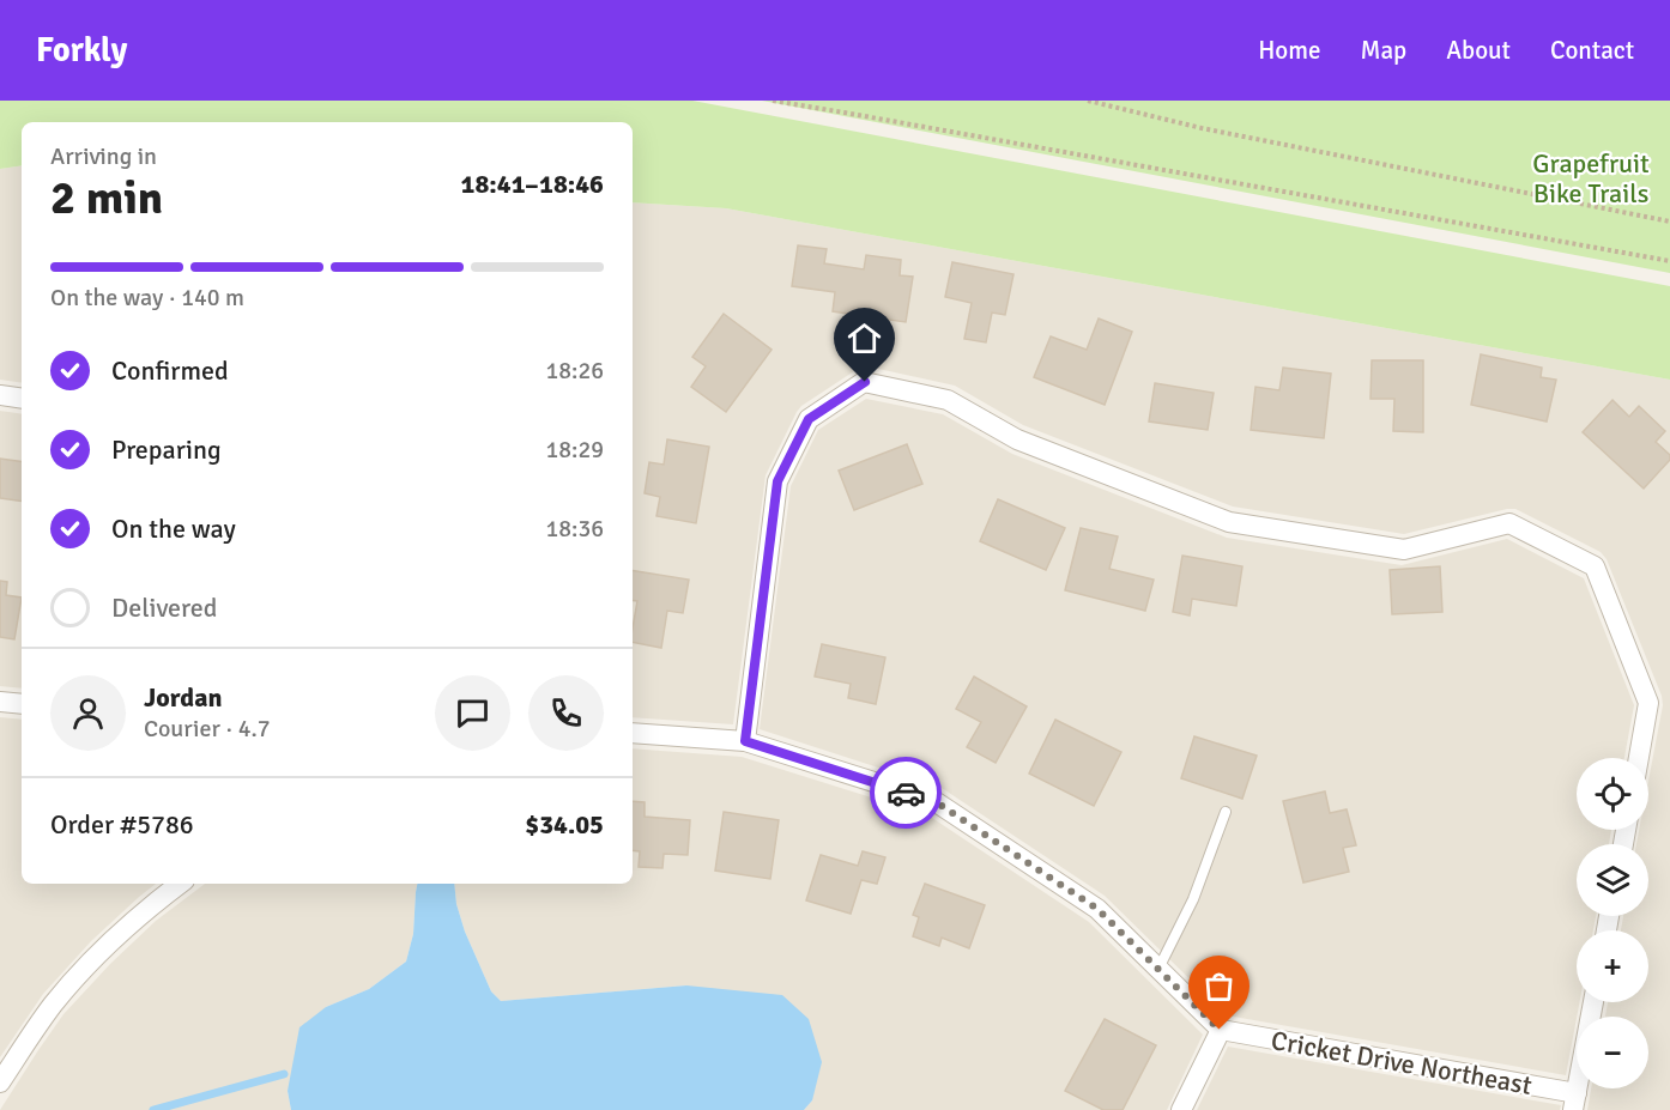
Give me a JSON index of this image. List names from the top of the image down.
{
  "streets": {
    "street": ["Cricket Drive Northeast"]
  },
  "parks": ["Grapefruit Bike Trails"],
  "page": {
    "header": "Forkly",
    "nav": [
      "Home",
      "Map",
      "About",
      "Contact"
    ],
    "heading": ["2 min", "Arriving in", "18:41–18:46"],
    "panel": [
      "Jordan",
      "Courier · 4.7",
      "Order #5786",
      "$34.05"
    ],
    "bar": "On the way · 140 m",
    "list": [
      ["Confirmed", "18:26"],
      ["Preparing", "18:29"],
      ["On the way", "18:36"],
      "Delivered"
    ],
    "map_buttons": ["+", "−"]
  }
}
